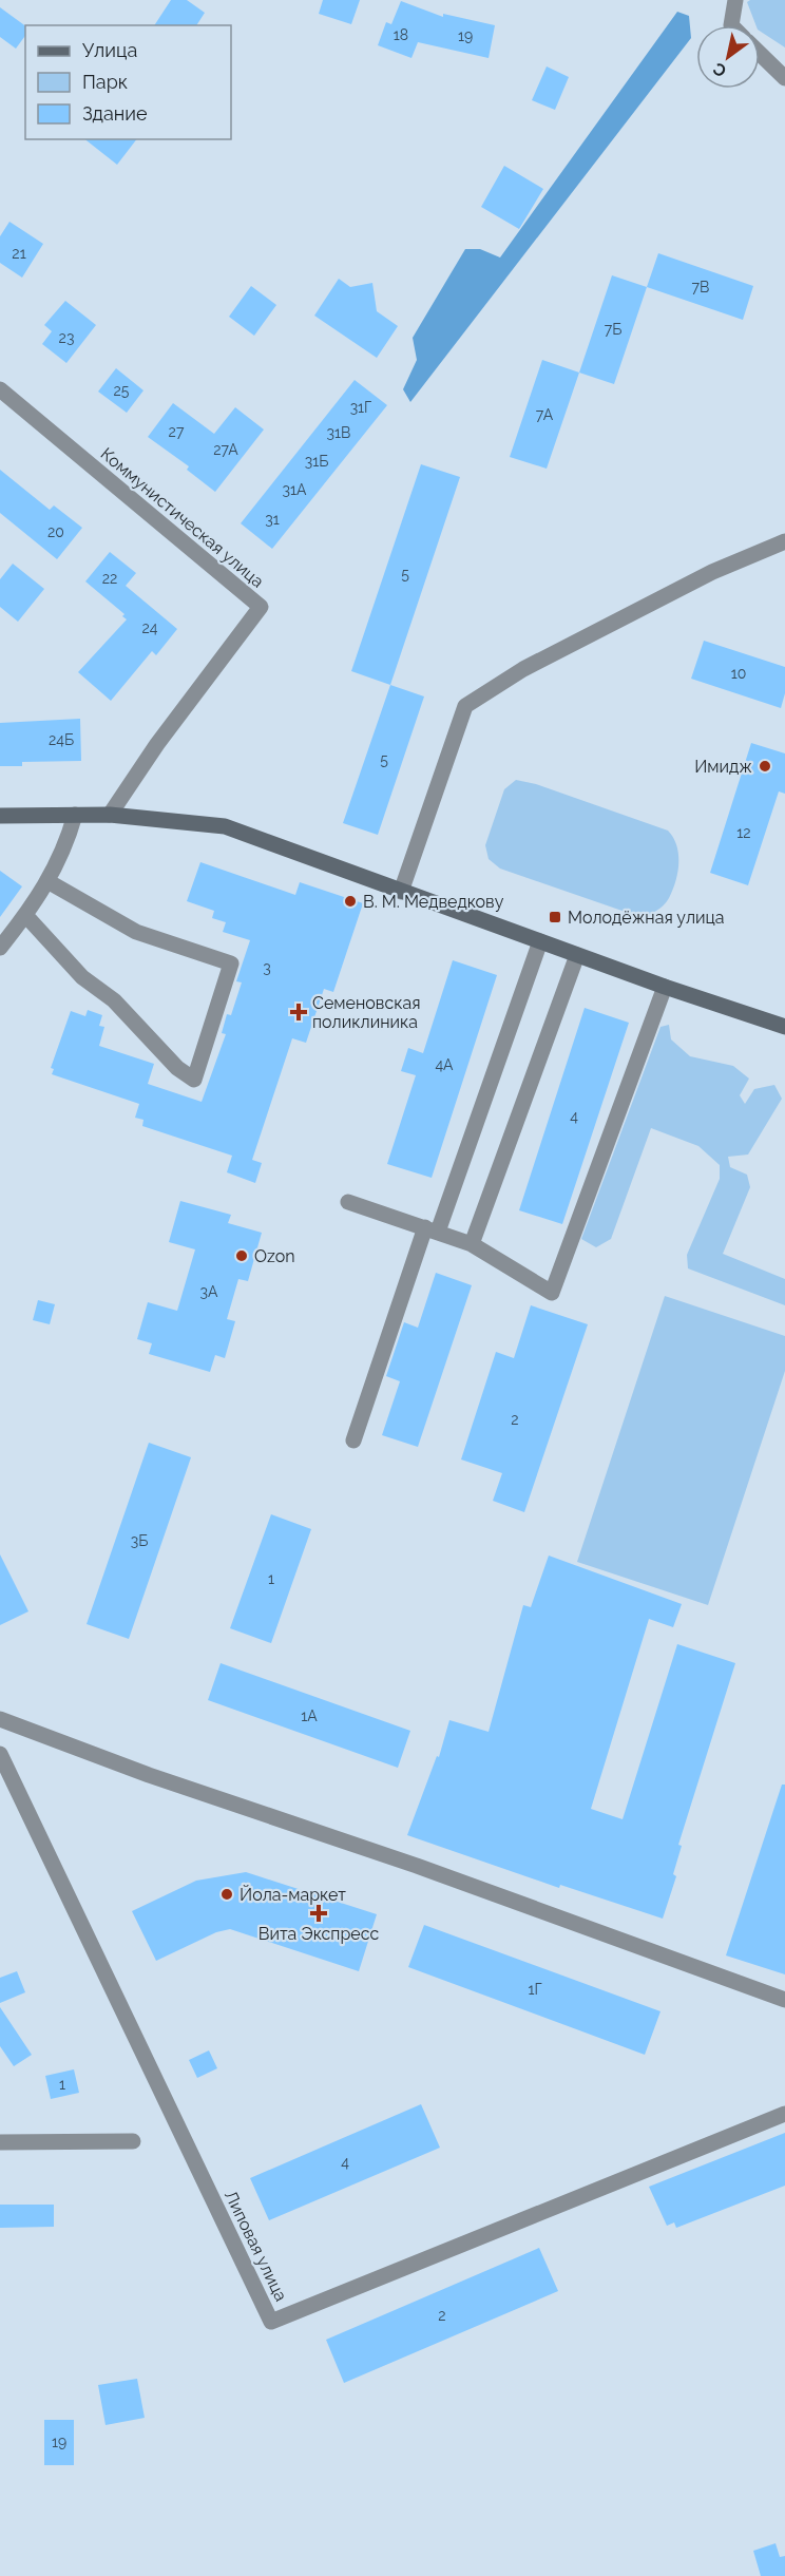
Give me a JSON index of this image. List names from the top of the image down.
{
  "streets": {
    "street": ["Коммунистическая улица", "Липовая улица"]
  },
  "places": {
    "other": [
      "Имидж",
      "В. М. Медведкову",
      "Ozon",
      "Йола-маркет"
    ],
    "transit": ["Молодёжная улица"],
    "health": ["Семеновская поликлиника", "Вита Экспресс"]
  },
  "house_numbers": [
    "18",
    "19",
    "21",
    "7В",
    "7Б",
    "23",
    "25",
    "31Г",
    "7А",
    "27",
    "31В",
    "27А",
    "31Б",
    "31А",
    "31",
    "20",
    "5",
    "22",
    "24",
    "10",
    "24Б",
    "5",
    "12",
    "3",
    "4А",
    "4",
    "3А",
    "2",
    "3Б",
    "1",
    "1А",
    "1Г",
    "1",
    "4",
    "2",
    "19"
  ],
  "legend": ["Улица", "Парк", "Здание"],
  "north": "bottom left"
}
